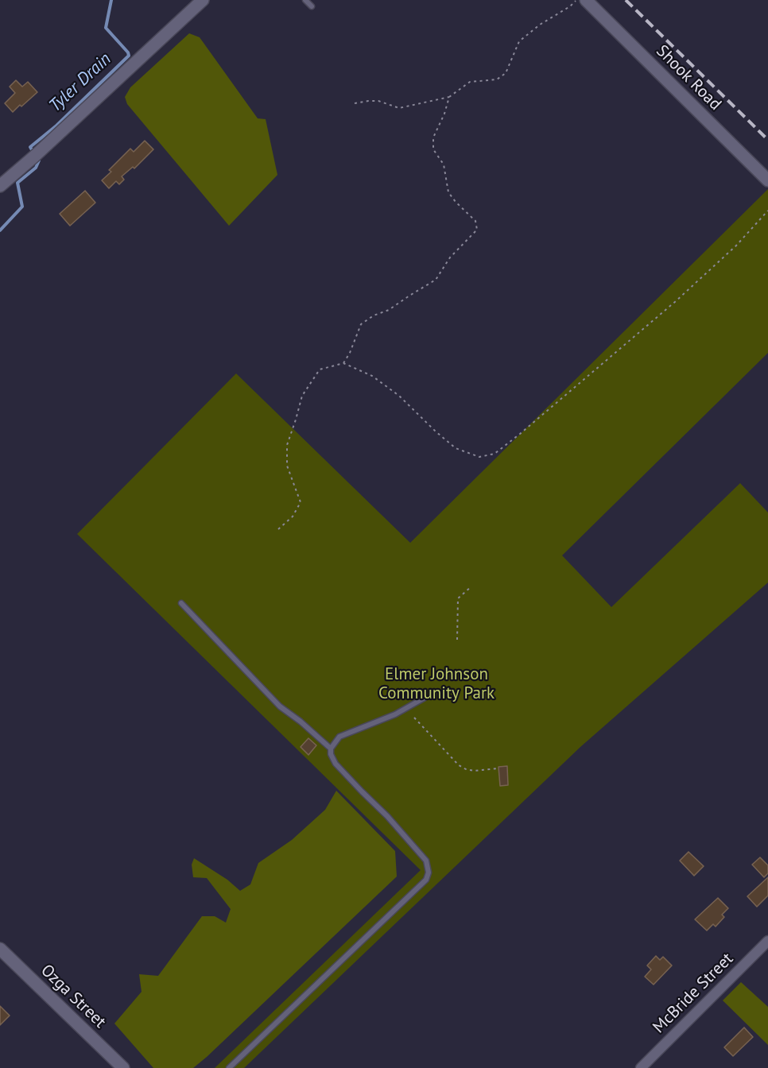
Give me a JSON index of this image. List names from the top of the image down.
{
  "streets": {
    "street": ["Shook Road", "McBride Street", "Ozga Street"]
  },
  "water": ["Tyler Drain"],
  "parks": ["Elmer Johnson Community Park"]
}
